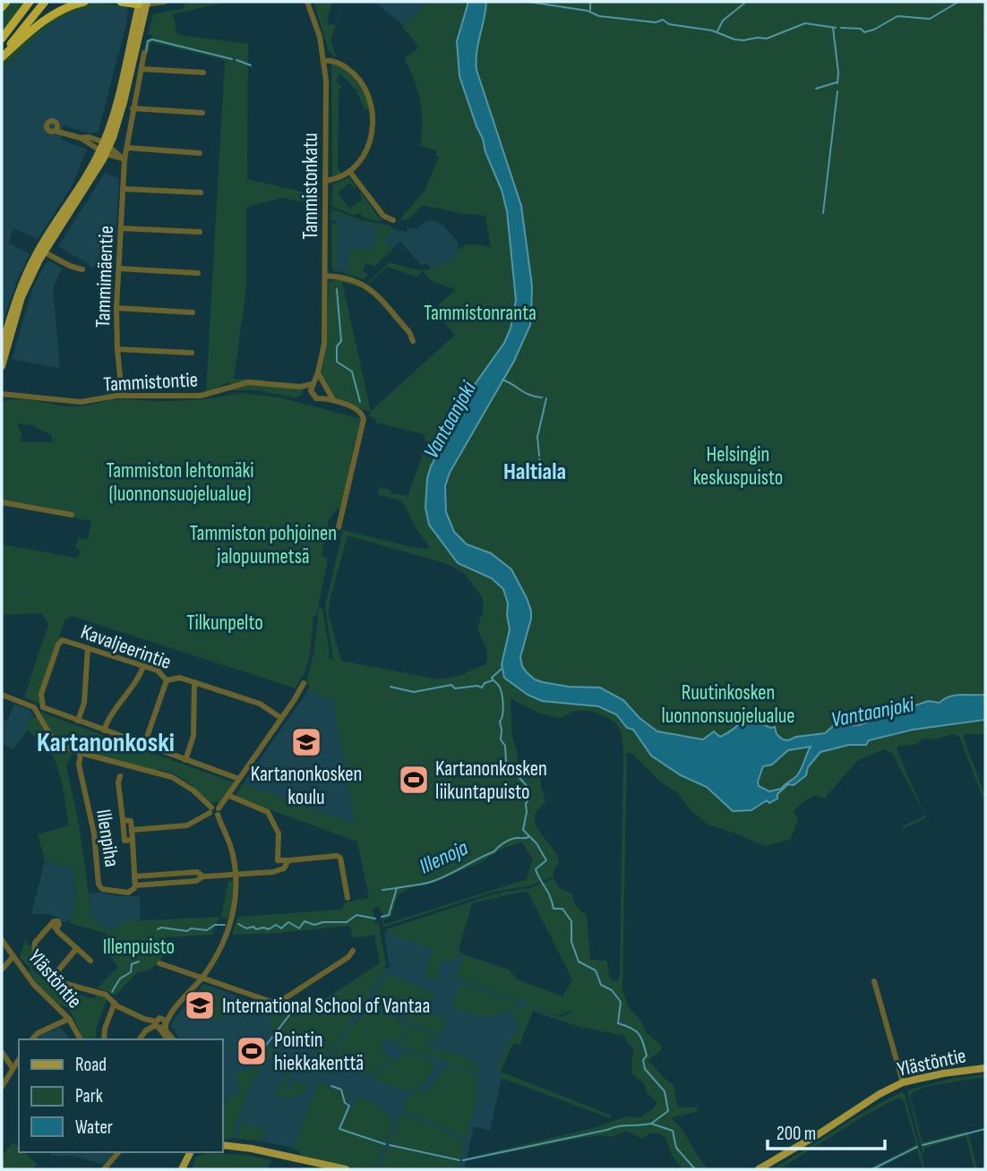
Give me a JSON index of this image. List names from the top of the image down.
{
  "streets": {
    "main road": ["Ylästöntie"],
    "street": [
      "Tammistonkatu",
      "Tammimäentie",
      "Tammistontie",
      "Kavaljeerintie",
      "Illenpiha"
    ]
  },
  "crossings": [
    ["Tammistonkatu", "Tammistontie"],
    ["Tammimäentie", "Tammistontie"]
  ],
  "districts": ["Haltiala", "Kartanonkoski"],
  "water": ["Vantaanjoki", "Illenoja"],
  "parks": [
    "Tammistonranta",
    "Helsingin keskuspuisto",
    "Tammiston lehtomäki (luonnonsuojelualue)",
    "Tammiston pohjoinen jalopuumetsä",
    "Tilkunpelto",
    "Ruutinkosken luonnonsuojelualue",
    "Illenpuisto"
  ],
  "places": {
    "school or university": ["Kartanonkosken koulu", "International School of Vantaa"],
    "sports": ["Kartanonkosken liikuntapuisto", "Pointin hiekkakenttä"]
  },
  "legend": ["Road", "Park", "Water"],
  "scale_bar": "200 m"
}
